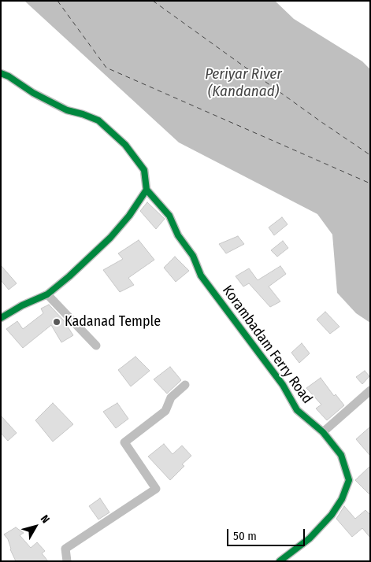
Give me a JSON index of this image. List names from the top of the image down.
{
  "streets": {
    "street": ["Korambadam Ferry Road"]
  },
  "water": ["Periyar River (Kandanad)"],
  "places": ["Kadanad Temple"],
  "scale_bar": "50 m",
  "north": "top right"
}
